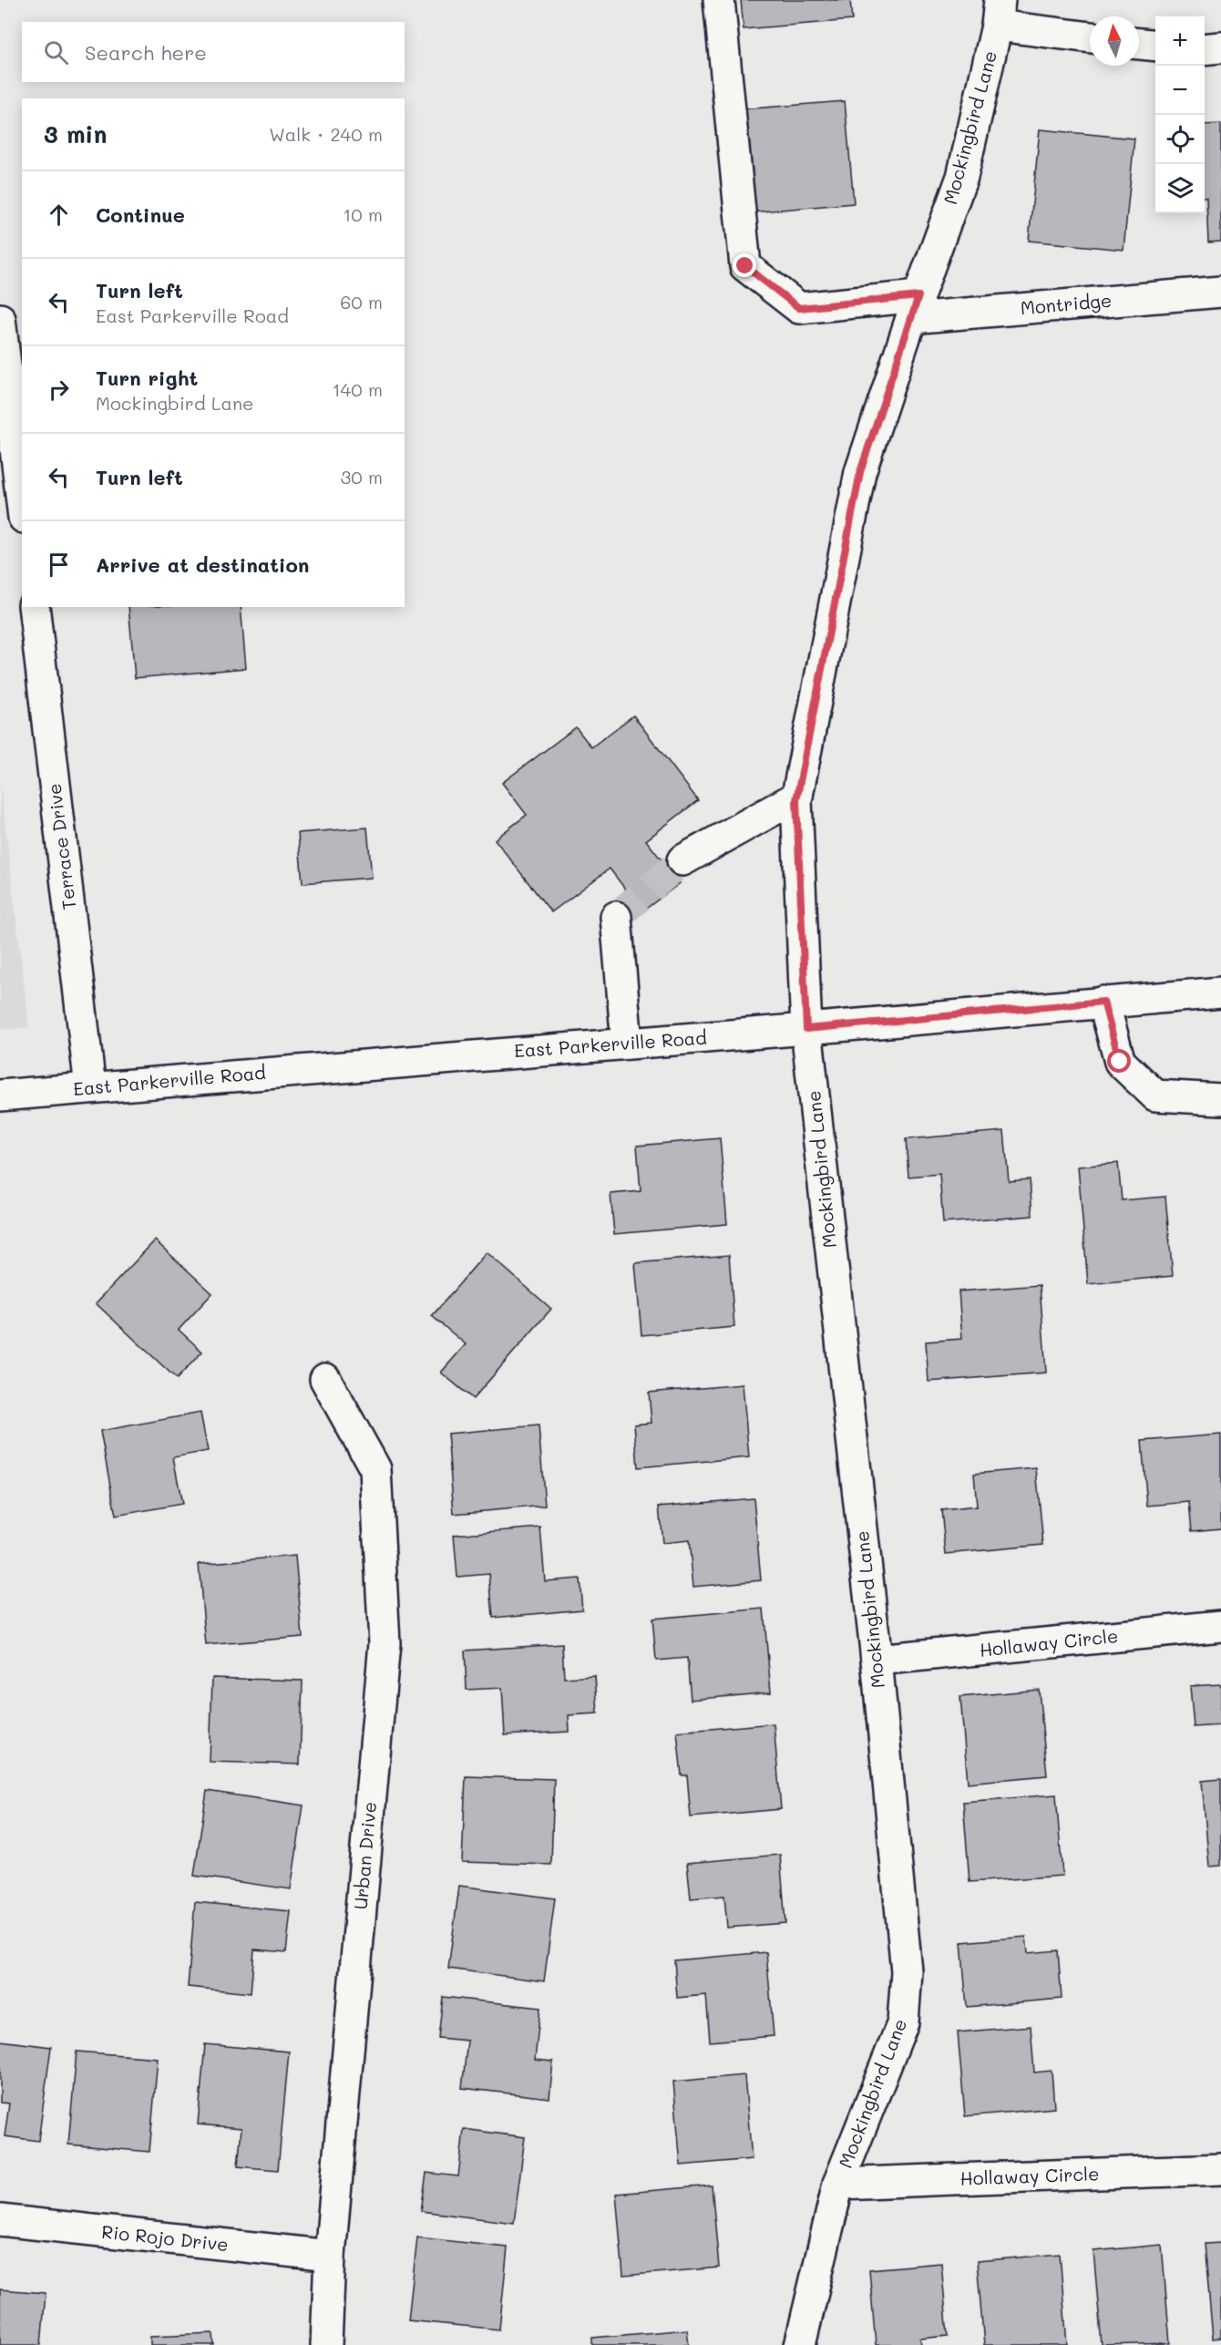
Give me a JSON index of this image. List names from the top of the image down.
{
  "streets": {
    "street": [
      "Mockingbird Lane",
      "Montridge",
      "Terrace Drive",
      "East Parkerville Road",
      "Hollaway Circle",
      "Urban Drive",
      "Rio Rojo Drive"
    ]
  },
  "crossings": [
    ["Mockingbird Lane", "Montridge"],
    ["Mockingbird Lane", "East Parkerville Road"],
    ["Mockingbird Lane", "Hollaway Circle"],
    ["Terrace Drive", "East Parkerville Road"],
    ["Urban Drive", "Rio Rojo Drive"]
  ],
  "north": "top",
  "page": {
    "map_buttons": ["+", "−"],
    "search": "Search here",
    "heading": ["3 min", "Walk · 240 m"],
    "list": [
      ["Continue", "10 m"],
      ["Turn left", "East Parkerville Road", "60 m"],
      ["Turn right", "Mockingbird Lane", "140 m"],
      ["Turn left", "30 m"],
      "Arrive at destination"
    ]
  }
}
